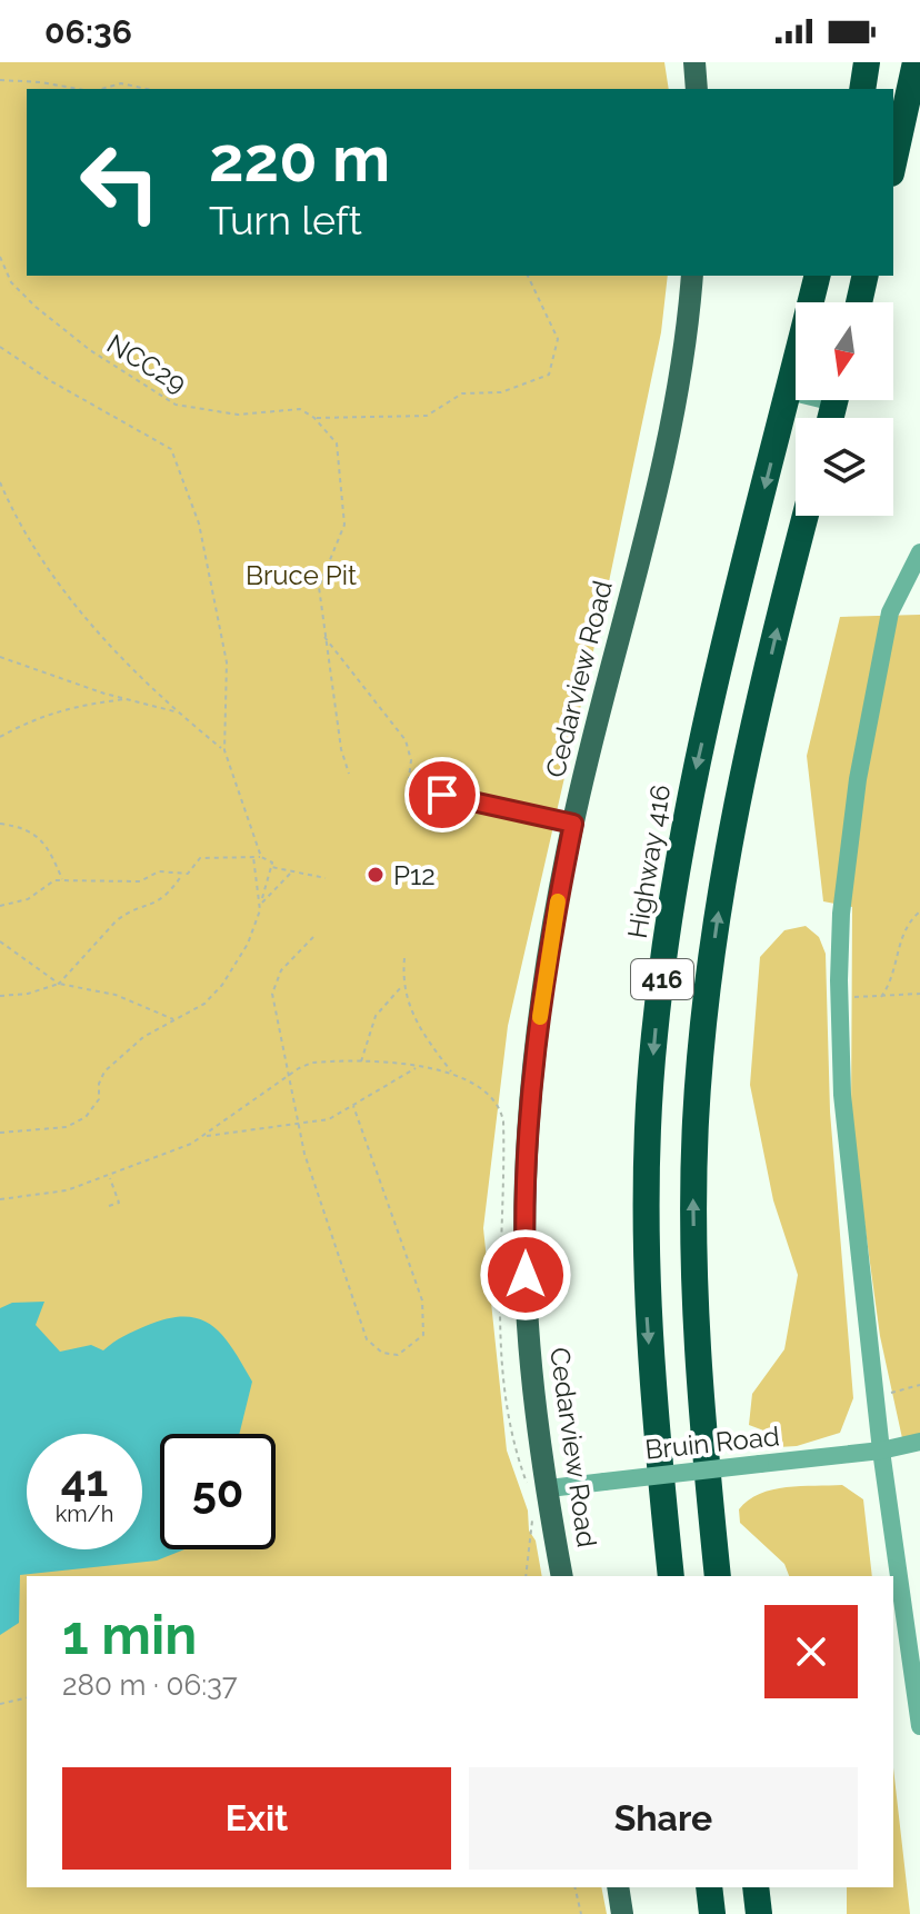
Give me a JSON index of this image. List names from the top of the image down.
{
  "streets": {
    "highway": ["Highway 416", "416"],
    "main road": ["Cedarview Road"],
    "street": ["Bruin Road"],
    "path": ["NCC29"]
  },
  "crossings": [
    ["Cedarview Road", "Bruin Road"]
  ],
  "parks": ["Bruce Pit"],
  "places": ["P12"],
  "north": "bottom",
  "page": {
    "status": "06:36",
    "turn": ["220 m", "Turn left"],
    "speed": "41 km/h",
    "limit": "50",
    "heading": ["1 min", "280 m · 06:37"],
    "buttons": ["Exit", "Share"]
  }
}
